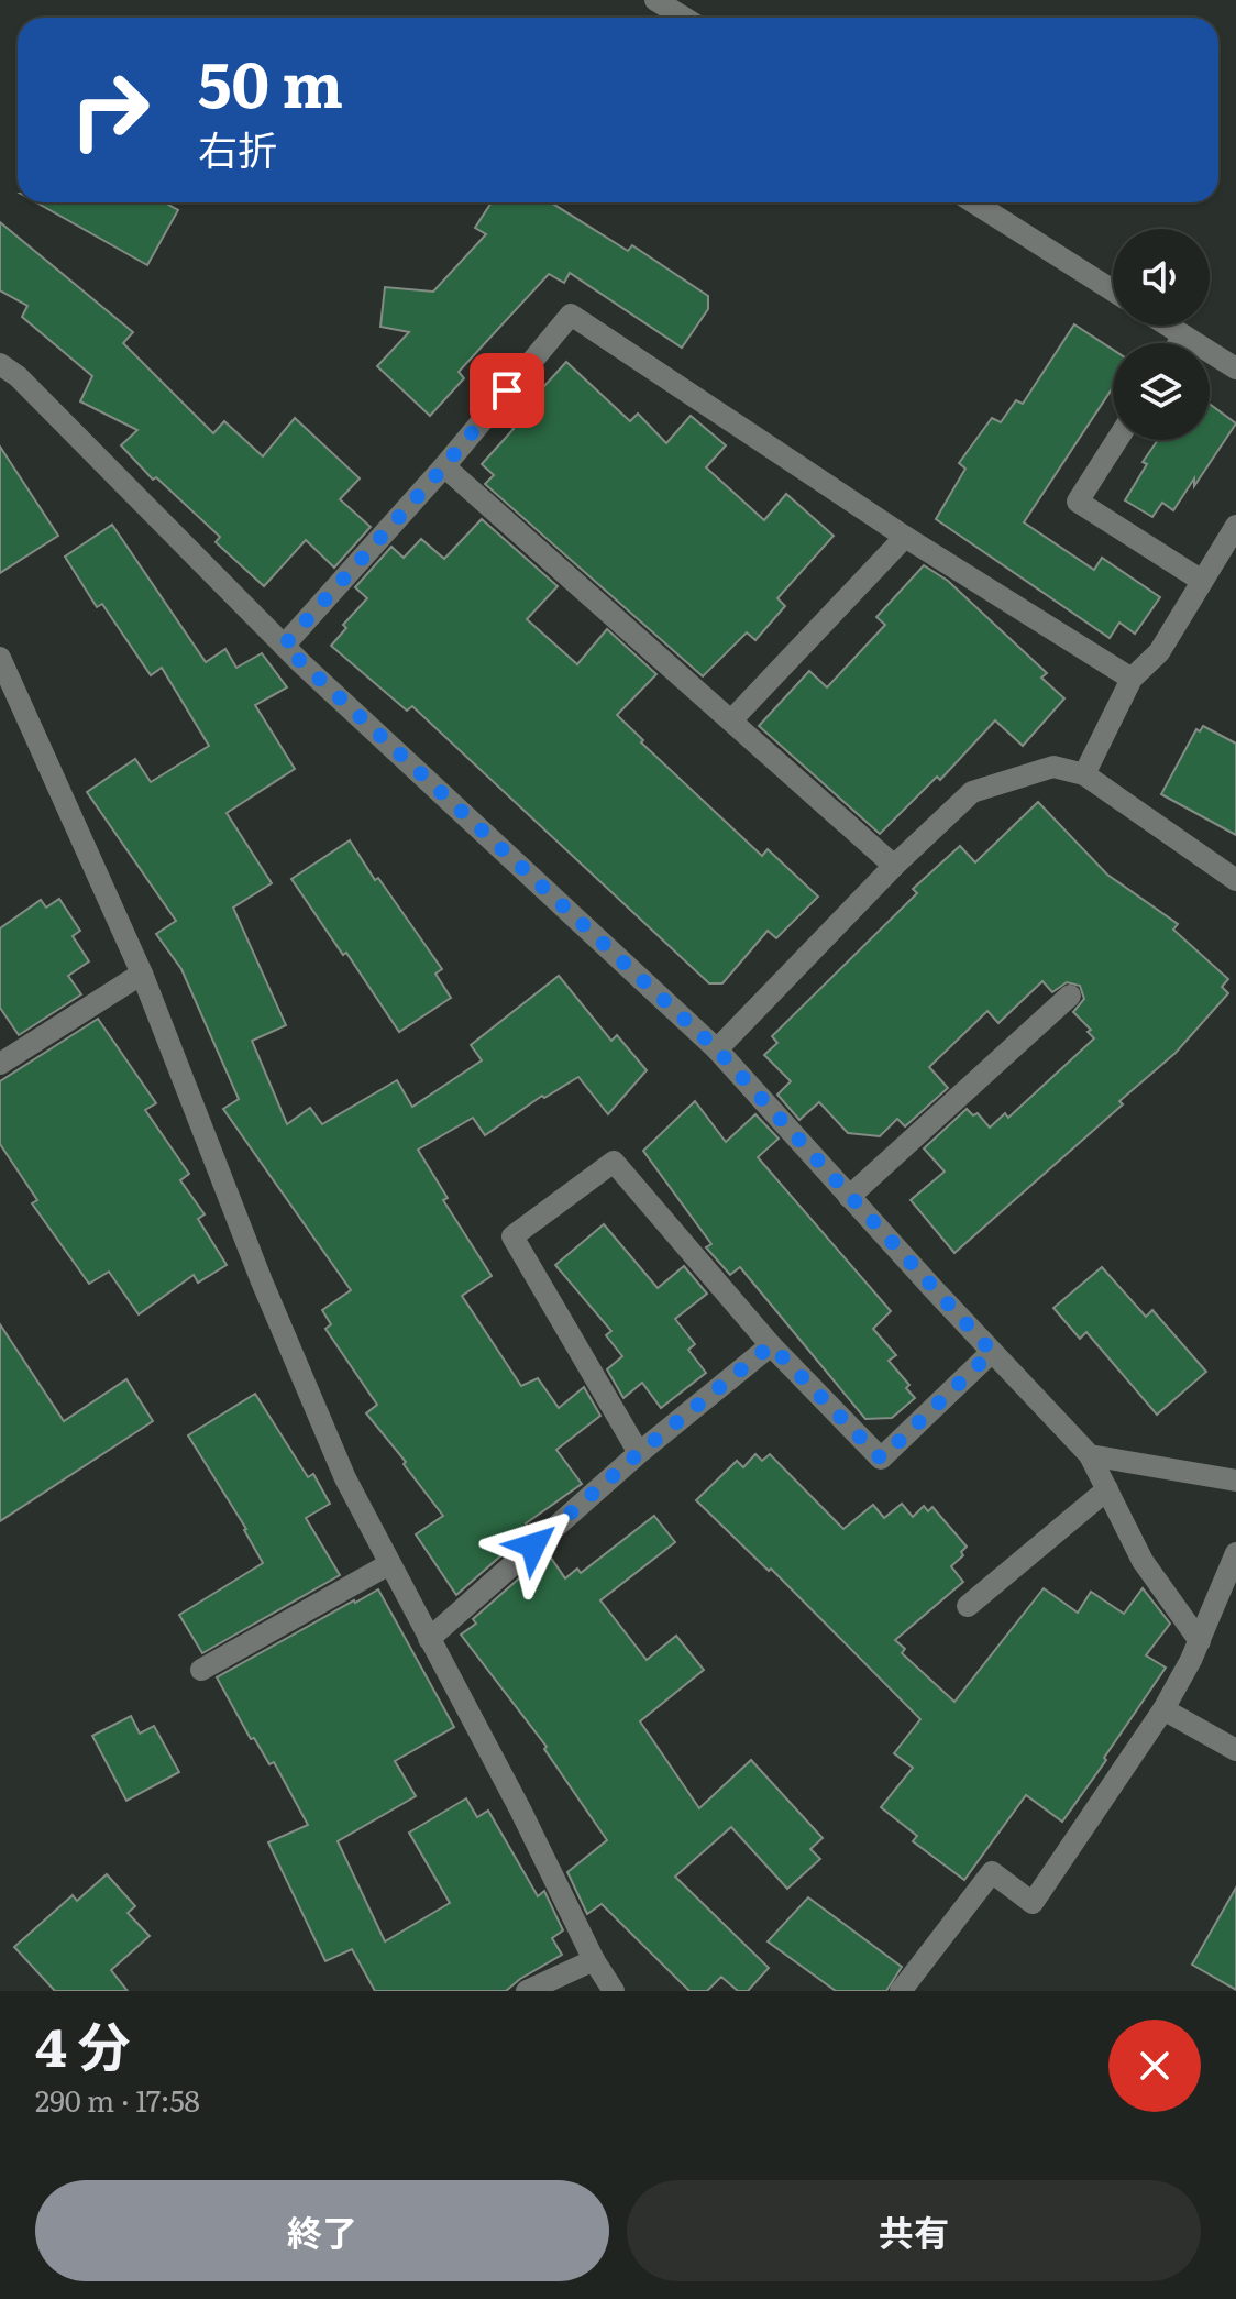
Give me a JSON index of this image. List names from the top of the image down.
{
  "page": {
    "turn": ["50 m", "右折"],
    "heading": ["4 分", "290 m · 17:58"],
    "buttons": ["終了", "共有"]
  }
}
